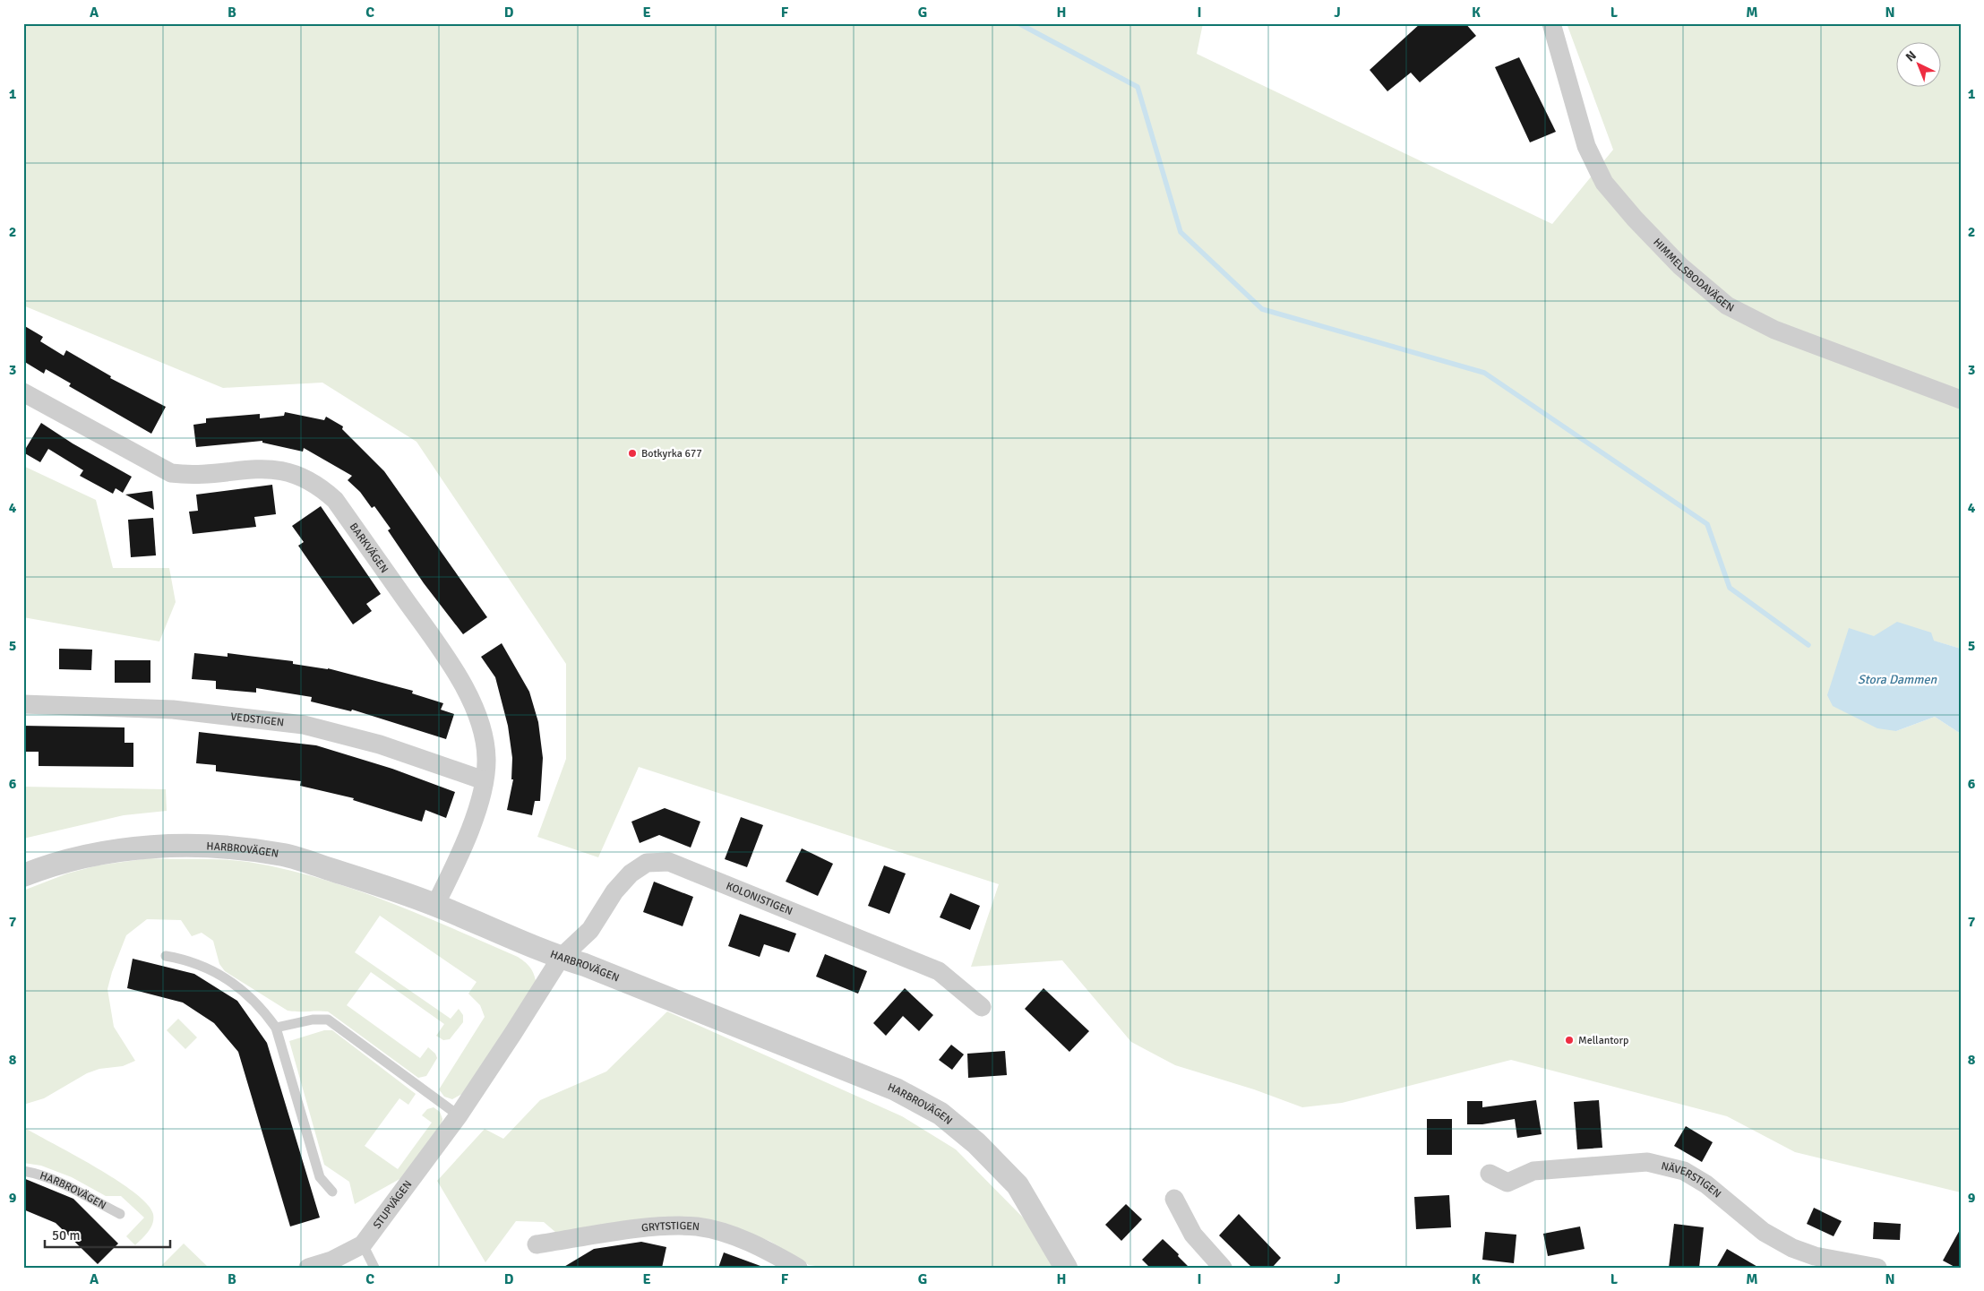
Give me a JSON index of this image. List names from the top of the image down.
{
  "streets": {
    "street": [
      "HIMMELSBODAVÄGEN",
      "BARKVÄGEN",
      "VEDSTIGEN",
      "HARBROVÄGEN",
      "KOLONISTIGEN",
      "NÄVERSTIGEN",
      "STUPVÄGEN",
      "GRYTSTIGEN"
    ]
  },
  "crossings": [
    ["BARKVÄGEN", "VEDSTIGEN"],
    ["BARKVÄGEN", "HARBROVÄGEN"],
    ["HARBROVÄGEN", "KOLONISTIGEN"],
    ["HARBROVÄGEN", "STUPVÄGEN"],
    ["KOLONISTIGEN", "STUPVÄGEN"]
  ],
  "water": ["Stora Dammen"],
  "places": ["Botkyrka 677", "Mellantorp"],
  "scale_bar": "50 m",
  "north": "top left",
  "grid": {
    "columns": [
      "A",
      "B",
      "C",
      "D",
      "E",
      "F",
      "G",
      "H",
      "I",
      "J",
      "K",
      "L",
      "M",
      "N"
    ],
    "rows": [
      "1",
      "2",
      "3",
      "4",
      "5",
      "6",
      "7",
      "8",
      "9"
    ]
  }
}
